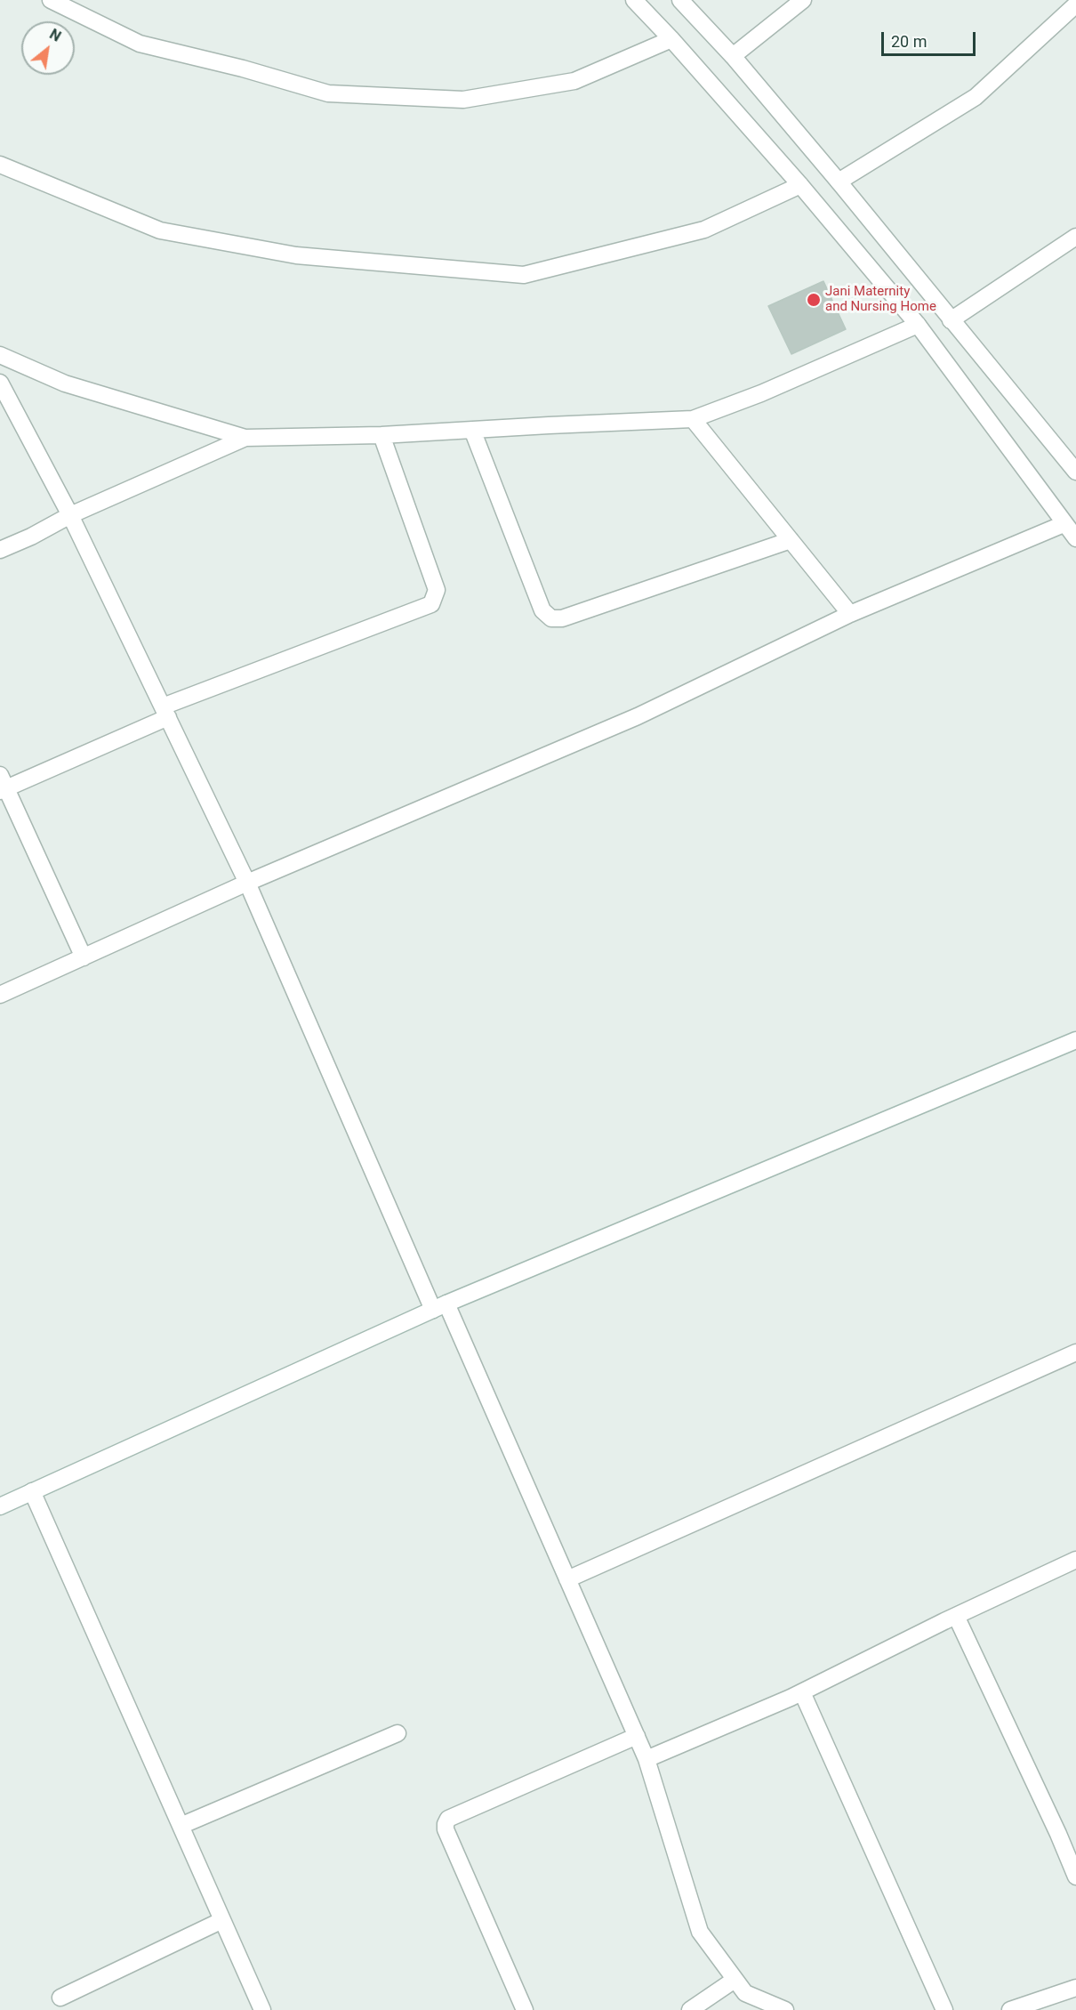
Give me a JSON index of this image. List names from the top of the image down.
{
  "places": ["Jani Maternity and Nursing Home"],
  "scale_bar": "20 m",
  "north": "top right"
}
